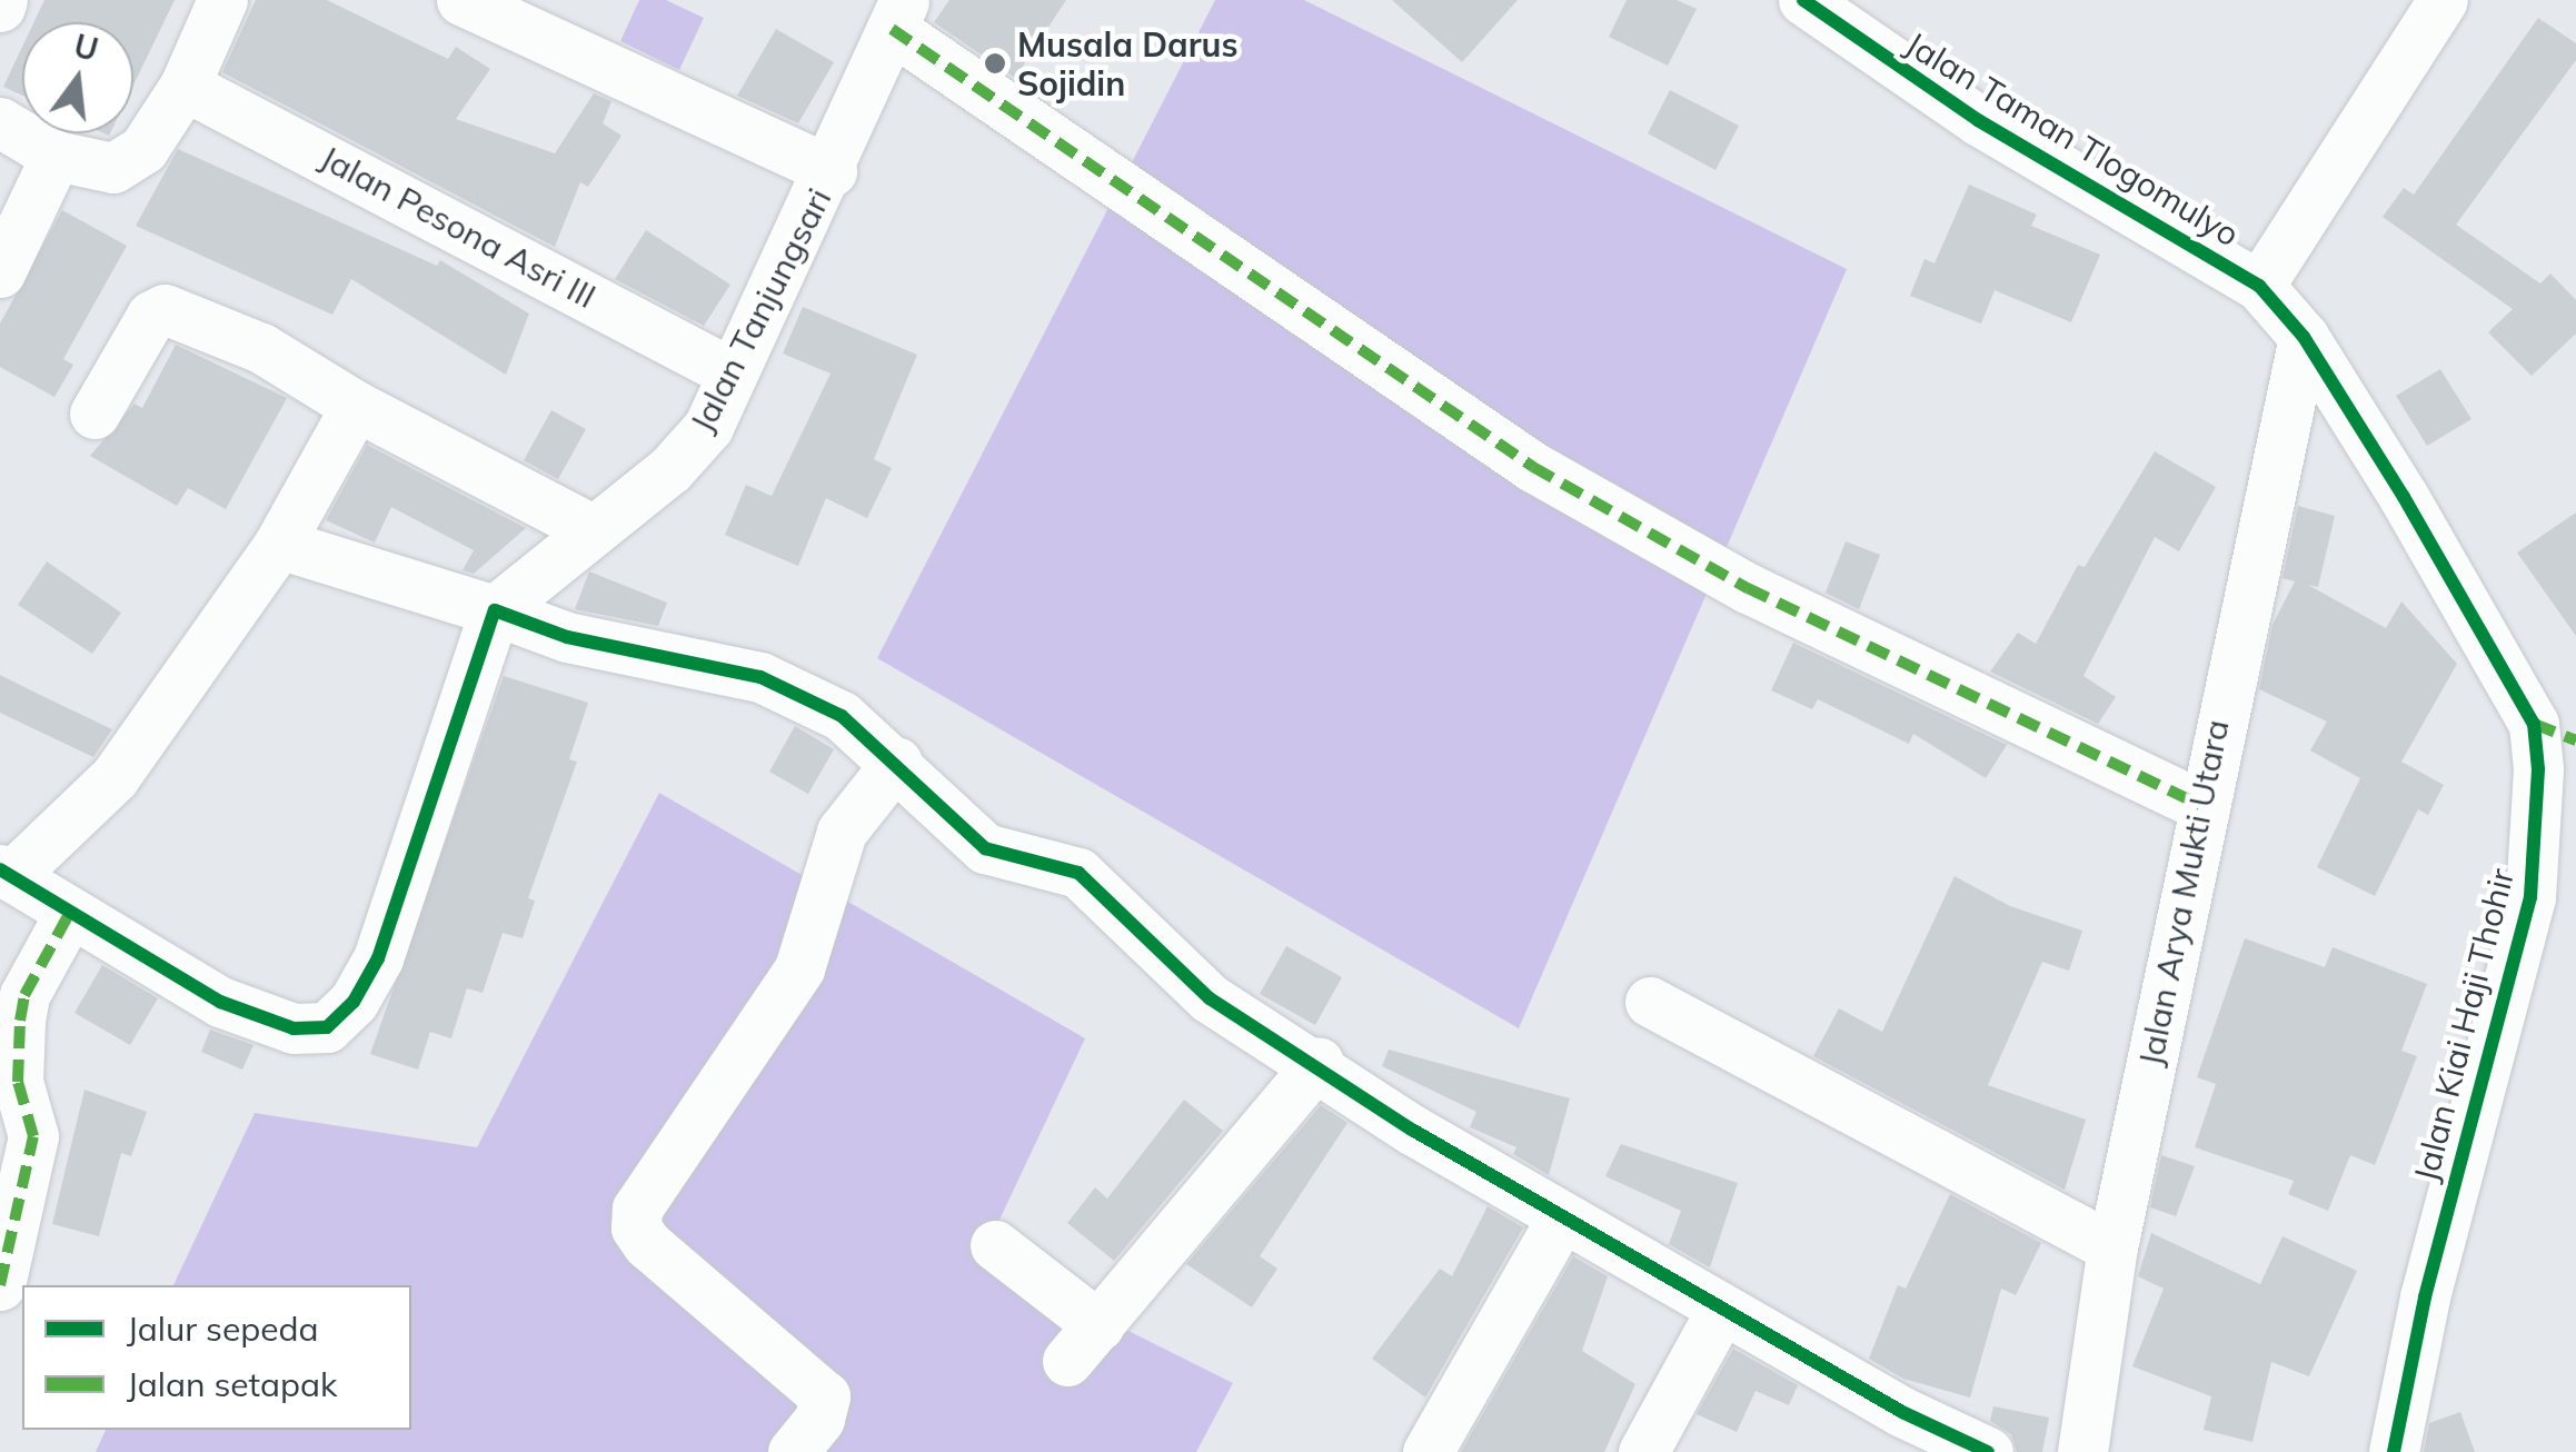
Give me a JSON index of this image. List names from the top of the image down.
{
  "streets": {
    "street": [
      "Jalan Taman Tlogomulyo",
      "Jalan Pesona Asri III",
      "Jalan Tanjungsari",
      "Jalan Arya Mukti Utara",
      "Jalan Kiai Haji Thohir"
    ]
  },
  "crossings": [
    ["Jalan Taman Tlogomulyo", "Jalan Kiai Haji Thohir"],
    ["Jalan Pesona Asri III", "Jalan Tanjungsari"],
    ["Jalan Arya Mukti Utara", "Jalan Kiai Haji Thohir"]
  ],
  "places": ["Musala Darus Sojidin"],
  "legend": ["Jalur sepeda", "Jalan setapak"],
  "north": "top"
}
